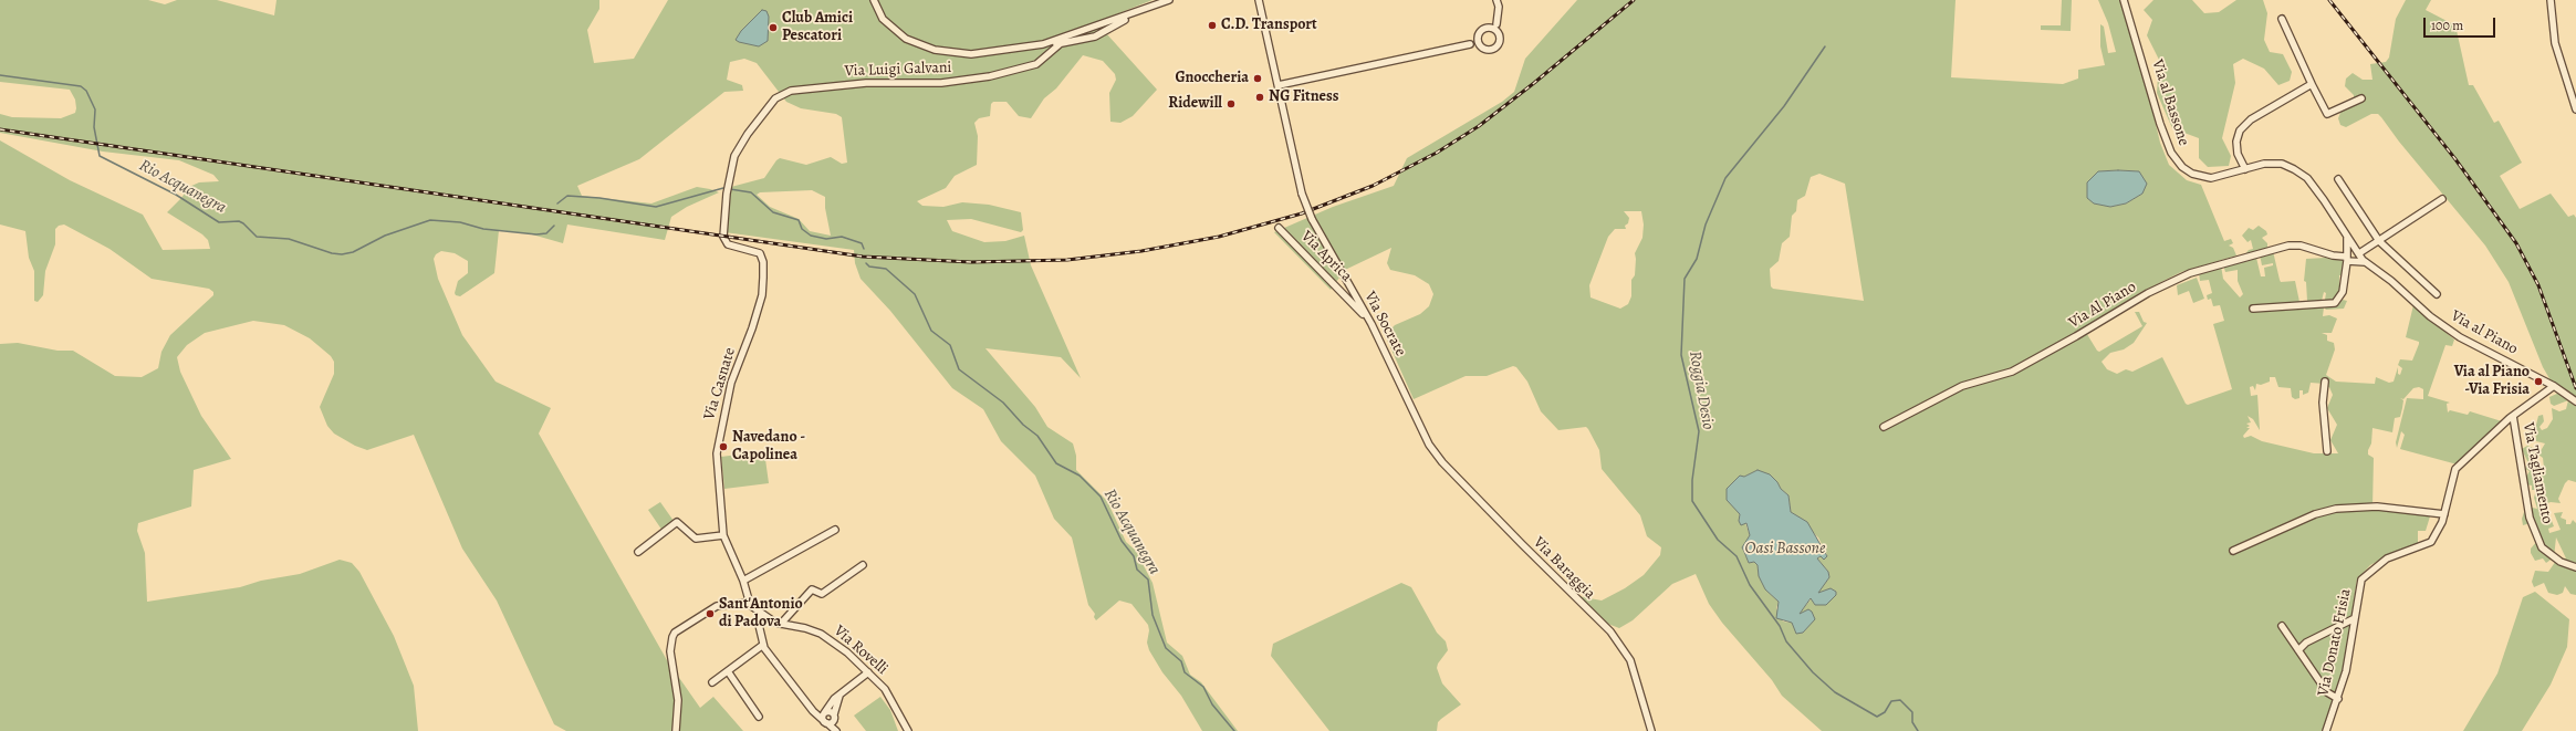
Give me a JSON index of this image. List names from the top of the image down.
{
  "streets": {
    "street": [
      "Via Luigi Galvani",
      "Via al Bassone",
      "Via Aprica",
      "Via Al Piano",
      "Via Socrate",
      "Via al Piano",
      "Via Casnate",
      "Via Tagliamento",
      "Via Baraggia",
      "Via Donato Frisia",
      "Via Rovelli"
    ]
  },
  "crossings": [
    ["Via Luigi Galvani", "Via Casnate"],
    ["Via al Bassone", "Via Al Piano"],
    ["Via al Bassone", "Via al Piano"],
    ["Via Aprica", "Via Socrate"],
    ["Via Al Piano", "Via al Piano"],
    ["Via Socrate", "Via Baraggia"],
    ["Via al Piano", "Via Donato Frisia"],
    ["Via Casnate", "Via Rovelli"],
    ["Via Tagliamento", "Via Donato Frisia"]
  ],
  "water": ["Rio Acquanegra", "Roggia Desio", "Oasi Bassone"],
  "places": [
    "C.D. Transport",
    "Club Amici Pescatori",
    "Gnoccheria",
    "NG Fitness",
    "Ridewill",
    "Via al Piano -Via Frisia",
    "Navedano - Capolinea",
    "Sant'Antonio di Padova"
  ],
  "scale_bar": "100 m"
}
